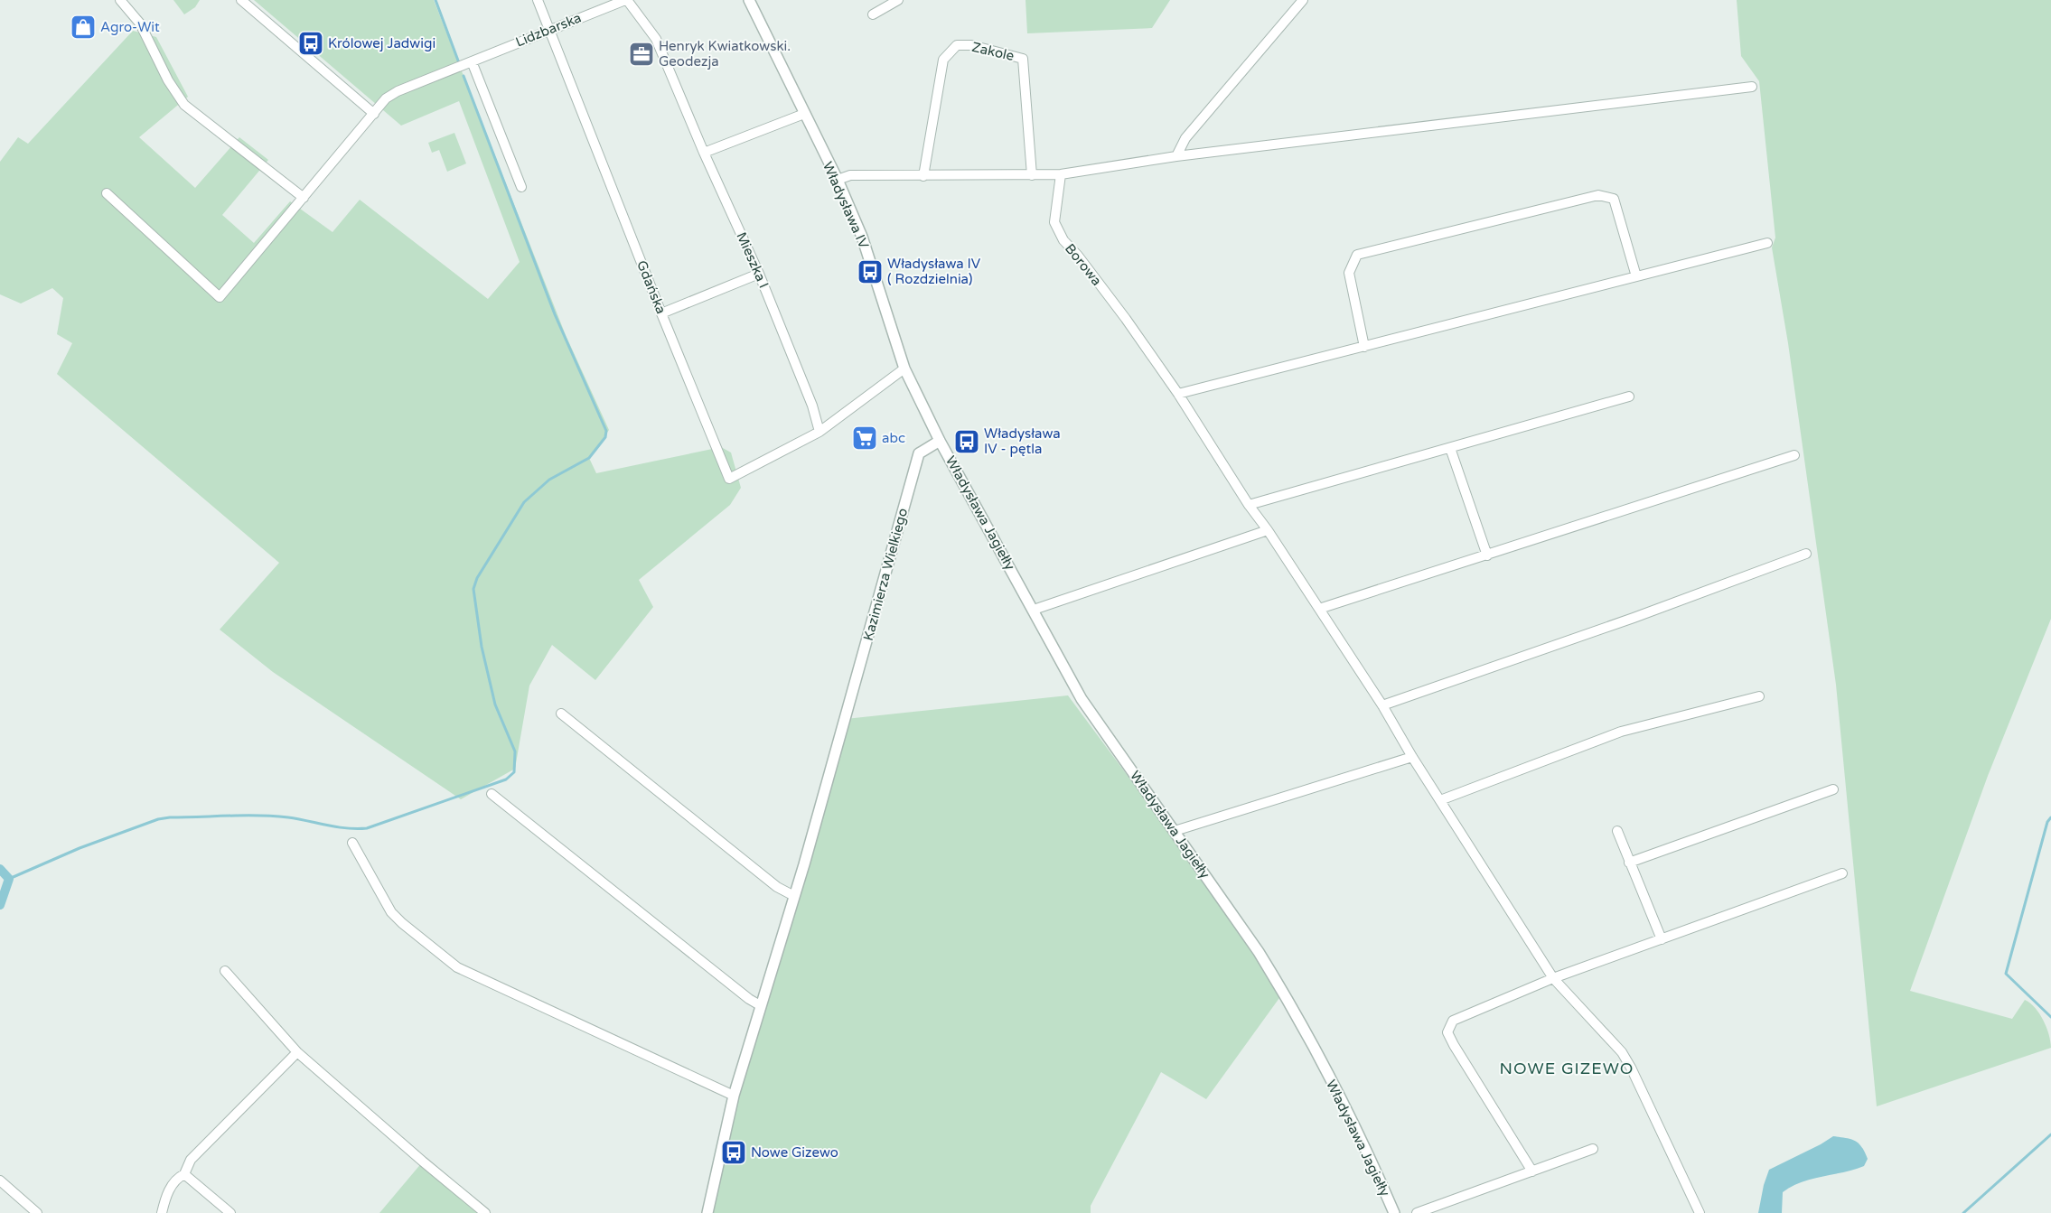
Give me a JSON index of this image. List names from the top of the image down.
{
  "streets": {
    "street": [
      "Lidzbarska",
      "Zakole",
      "Władysława IV",
      "Mieszka I",
      "Borowa",
      "Gdańska",
      "Władysława Jagiełły",
      "Kazimierza Wielkiego"
    ]
  },
  "crossings": [
    ["Lidzbarska", "Mieszka I"],
    ["Lidzbarska", "Gdańska"],
    ["Władysława IV", "Władysława Jagiełły"],
    ["Władysława IV", "Kazimierza Wielkiego"],
    ["Mieszka I", "Gdańska"],
    ["Władysława Jagiełły", "Kazimierza Wielkiego"]
  ],
  "districts": ["NOWE GIZEWO"],
  "places": {
    "shop": ["Agro-Wit"],
    "bus stop": [
      "Królowej Jadwigi",
      "Władysława IV ( Rozdzielnia)",
      "Władysława IV - pętla",
      "Nowe Gizewo"
    ],
    "office": ["Henryk Kwiatkowski. Geodezja"],
    "supermarket": ["abc"]
  }
}
